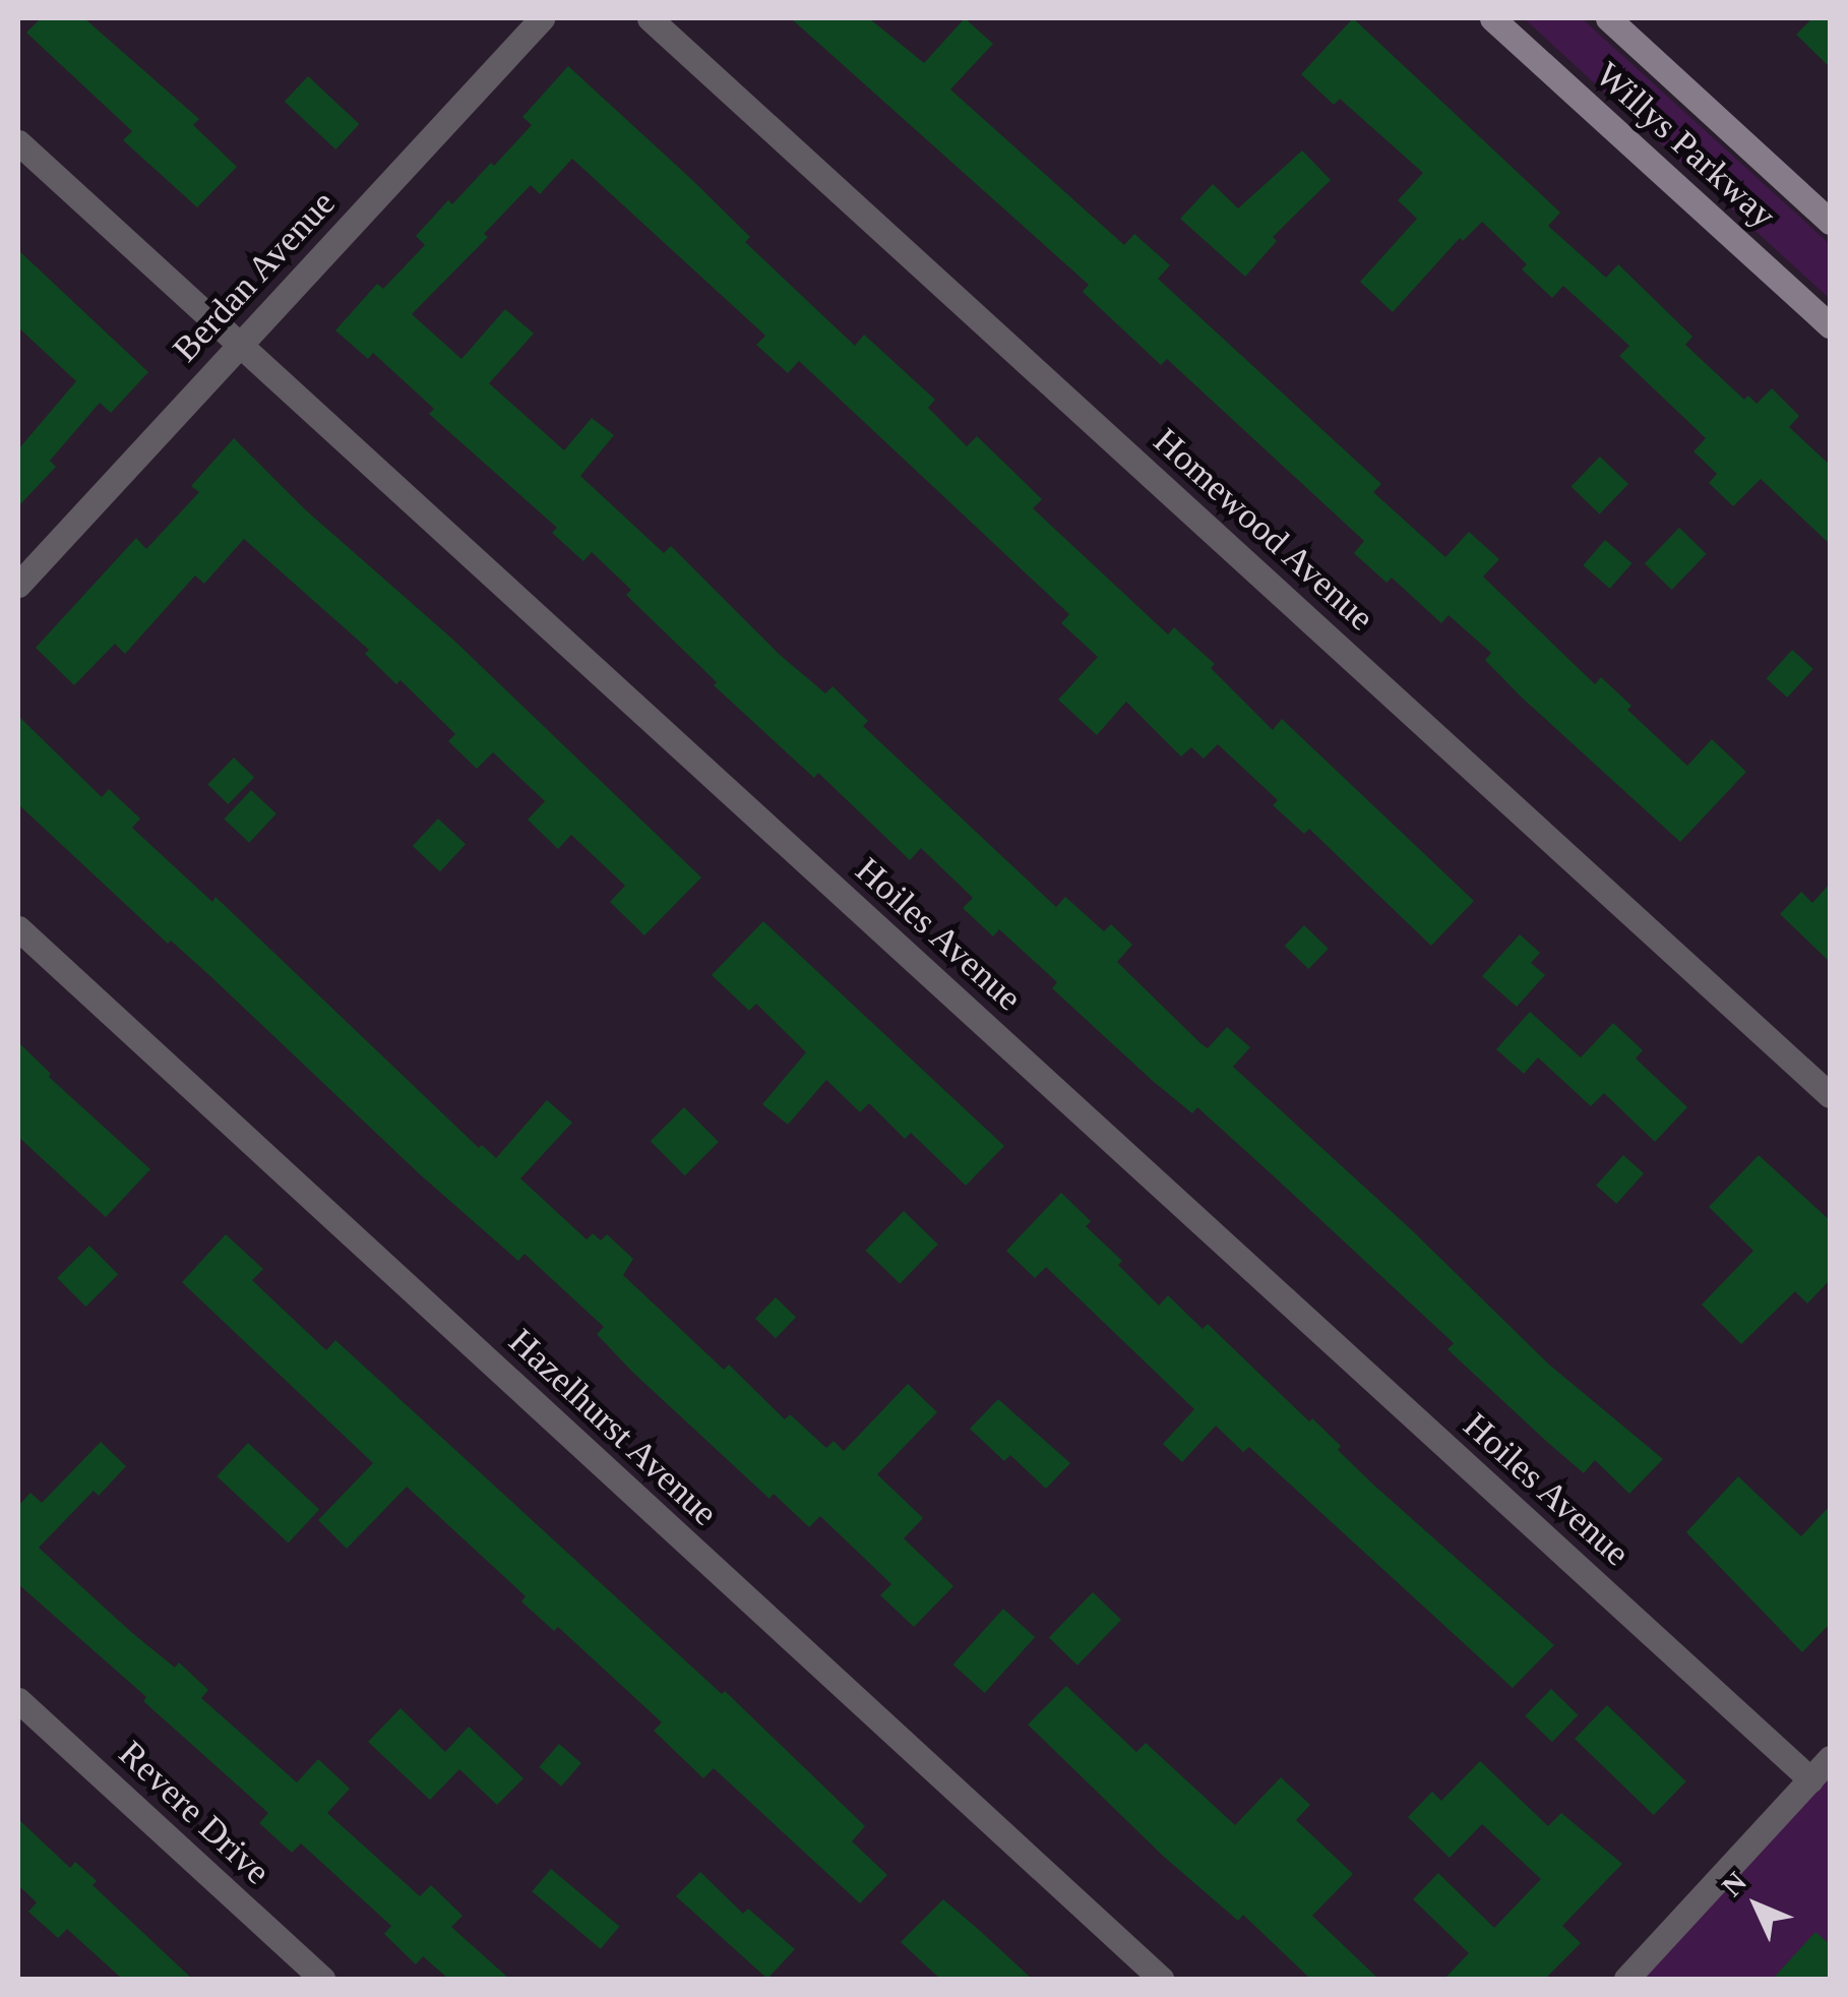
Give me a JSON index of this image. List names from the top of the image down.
{
  "streets": {
    "main road": ["Willys Parkway"],
    "street": [
      "Berdan Avenue",
      "Homewood Avenue",
      "Hoiles Avenue",
      "Hazelhurst Avenue",
      "Revere Drive"
    ]
  },
  "crossings": [
    ["Berdan Avenue", "Hoiles Avenue"]
  ],
  "north": "top left"
}
